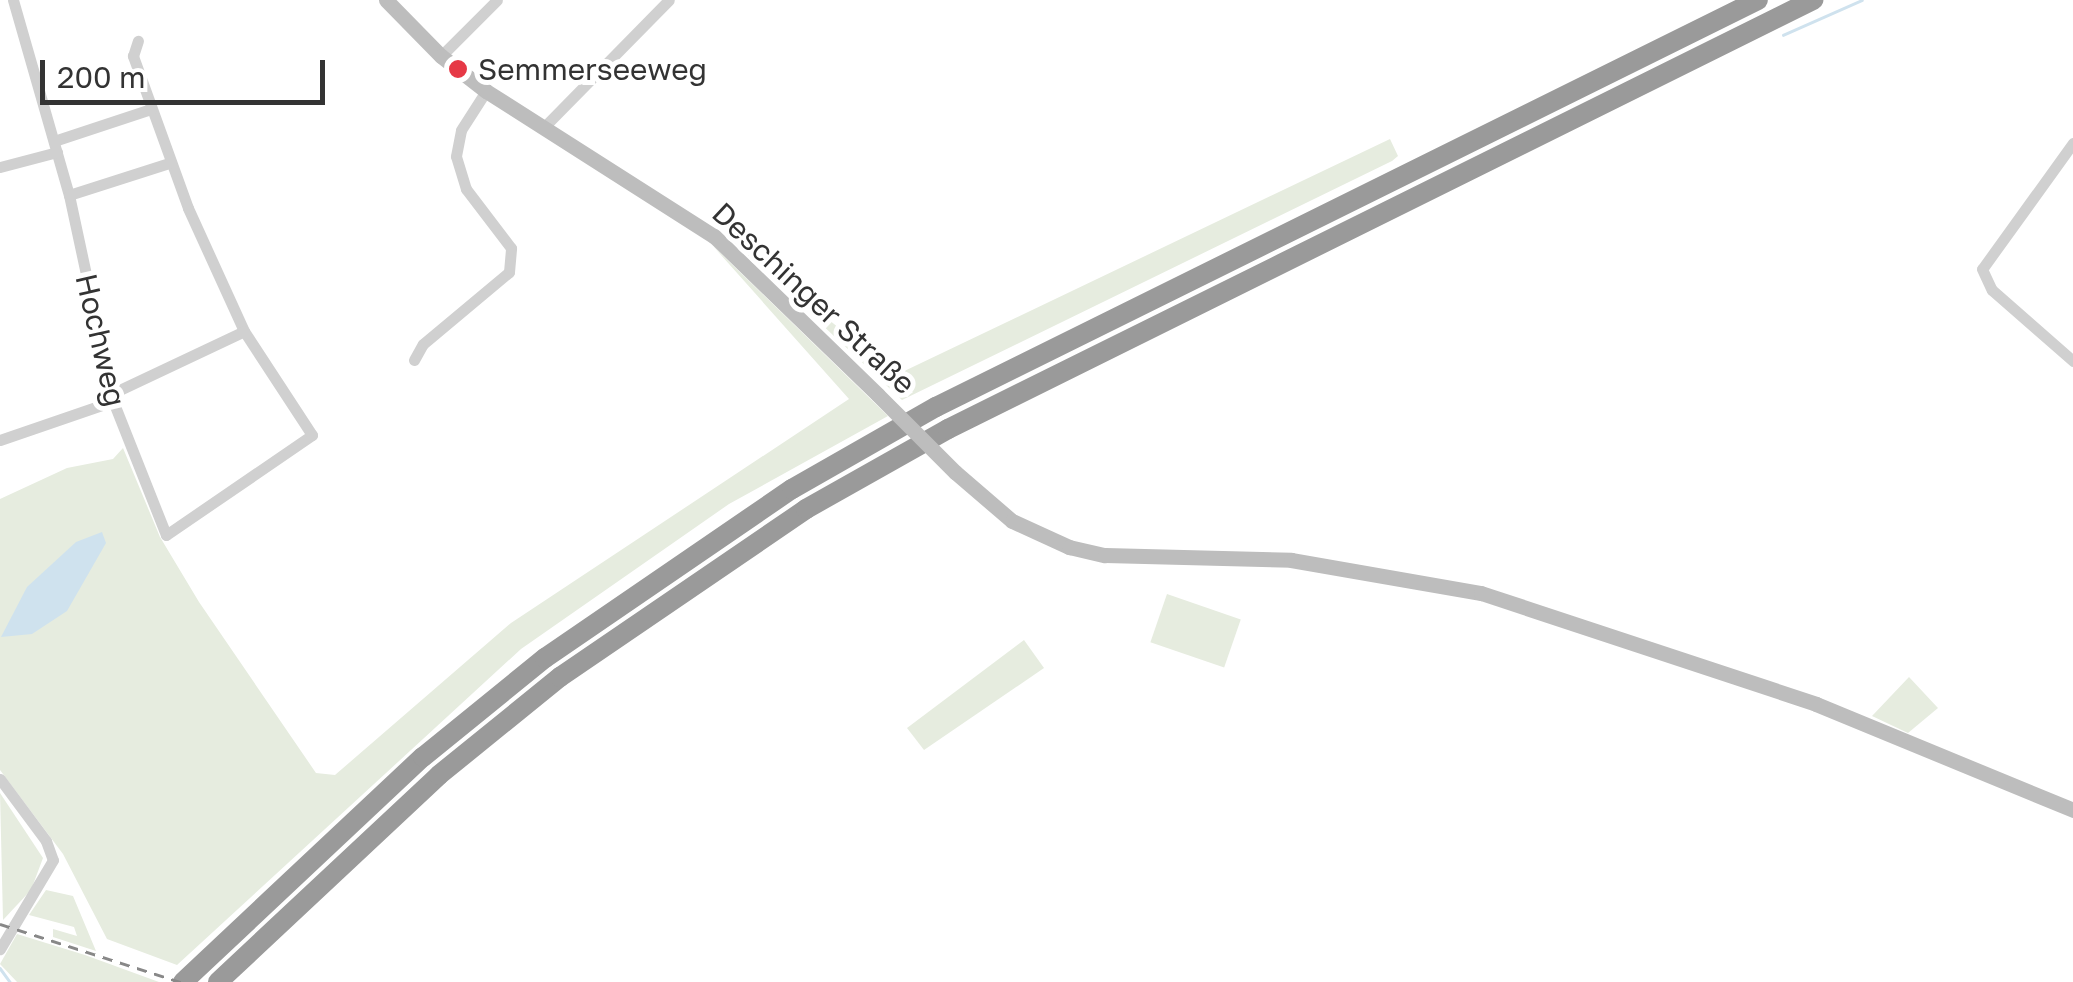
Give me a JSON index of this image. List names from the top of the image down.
{
  "streets": {
    "street": ["Deschinger Straße", "Hochweg"]
  },
  "places": ["Semmerseeweg"],
  "scale_bar": "200 m"
}
